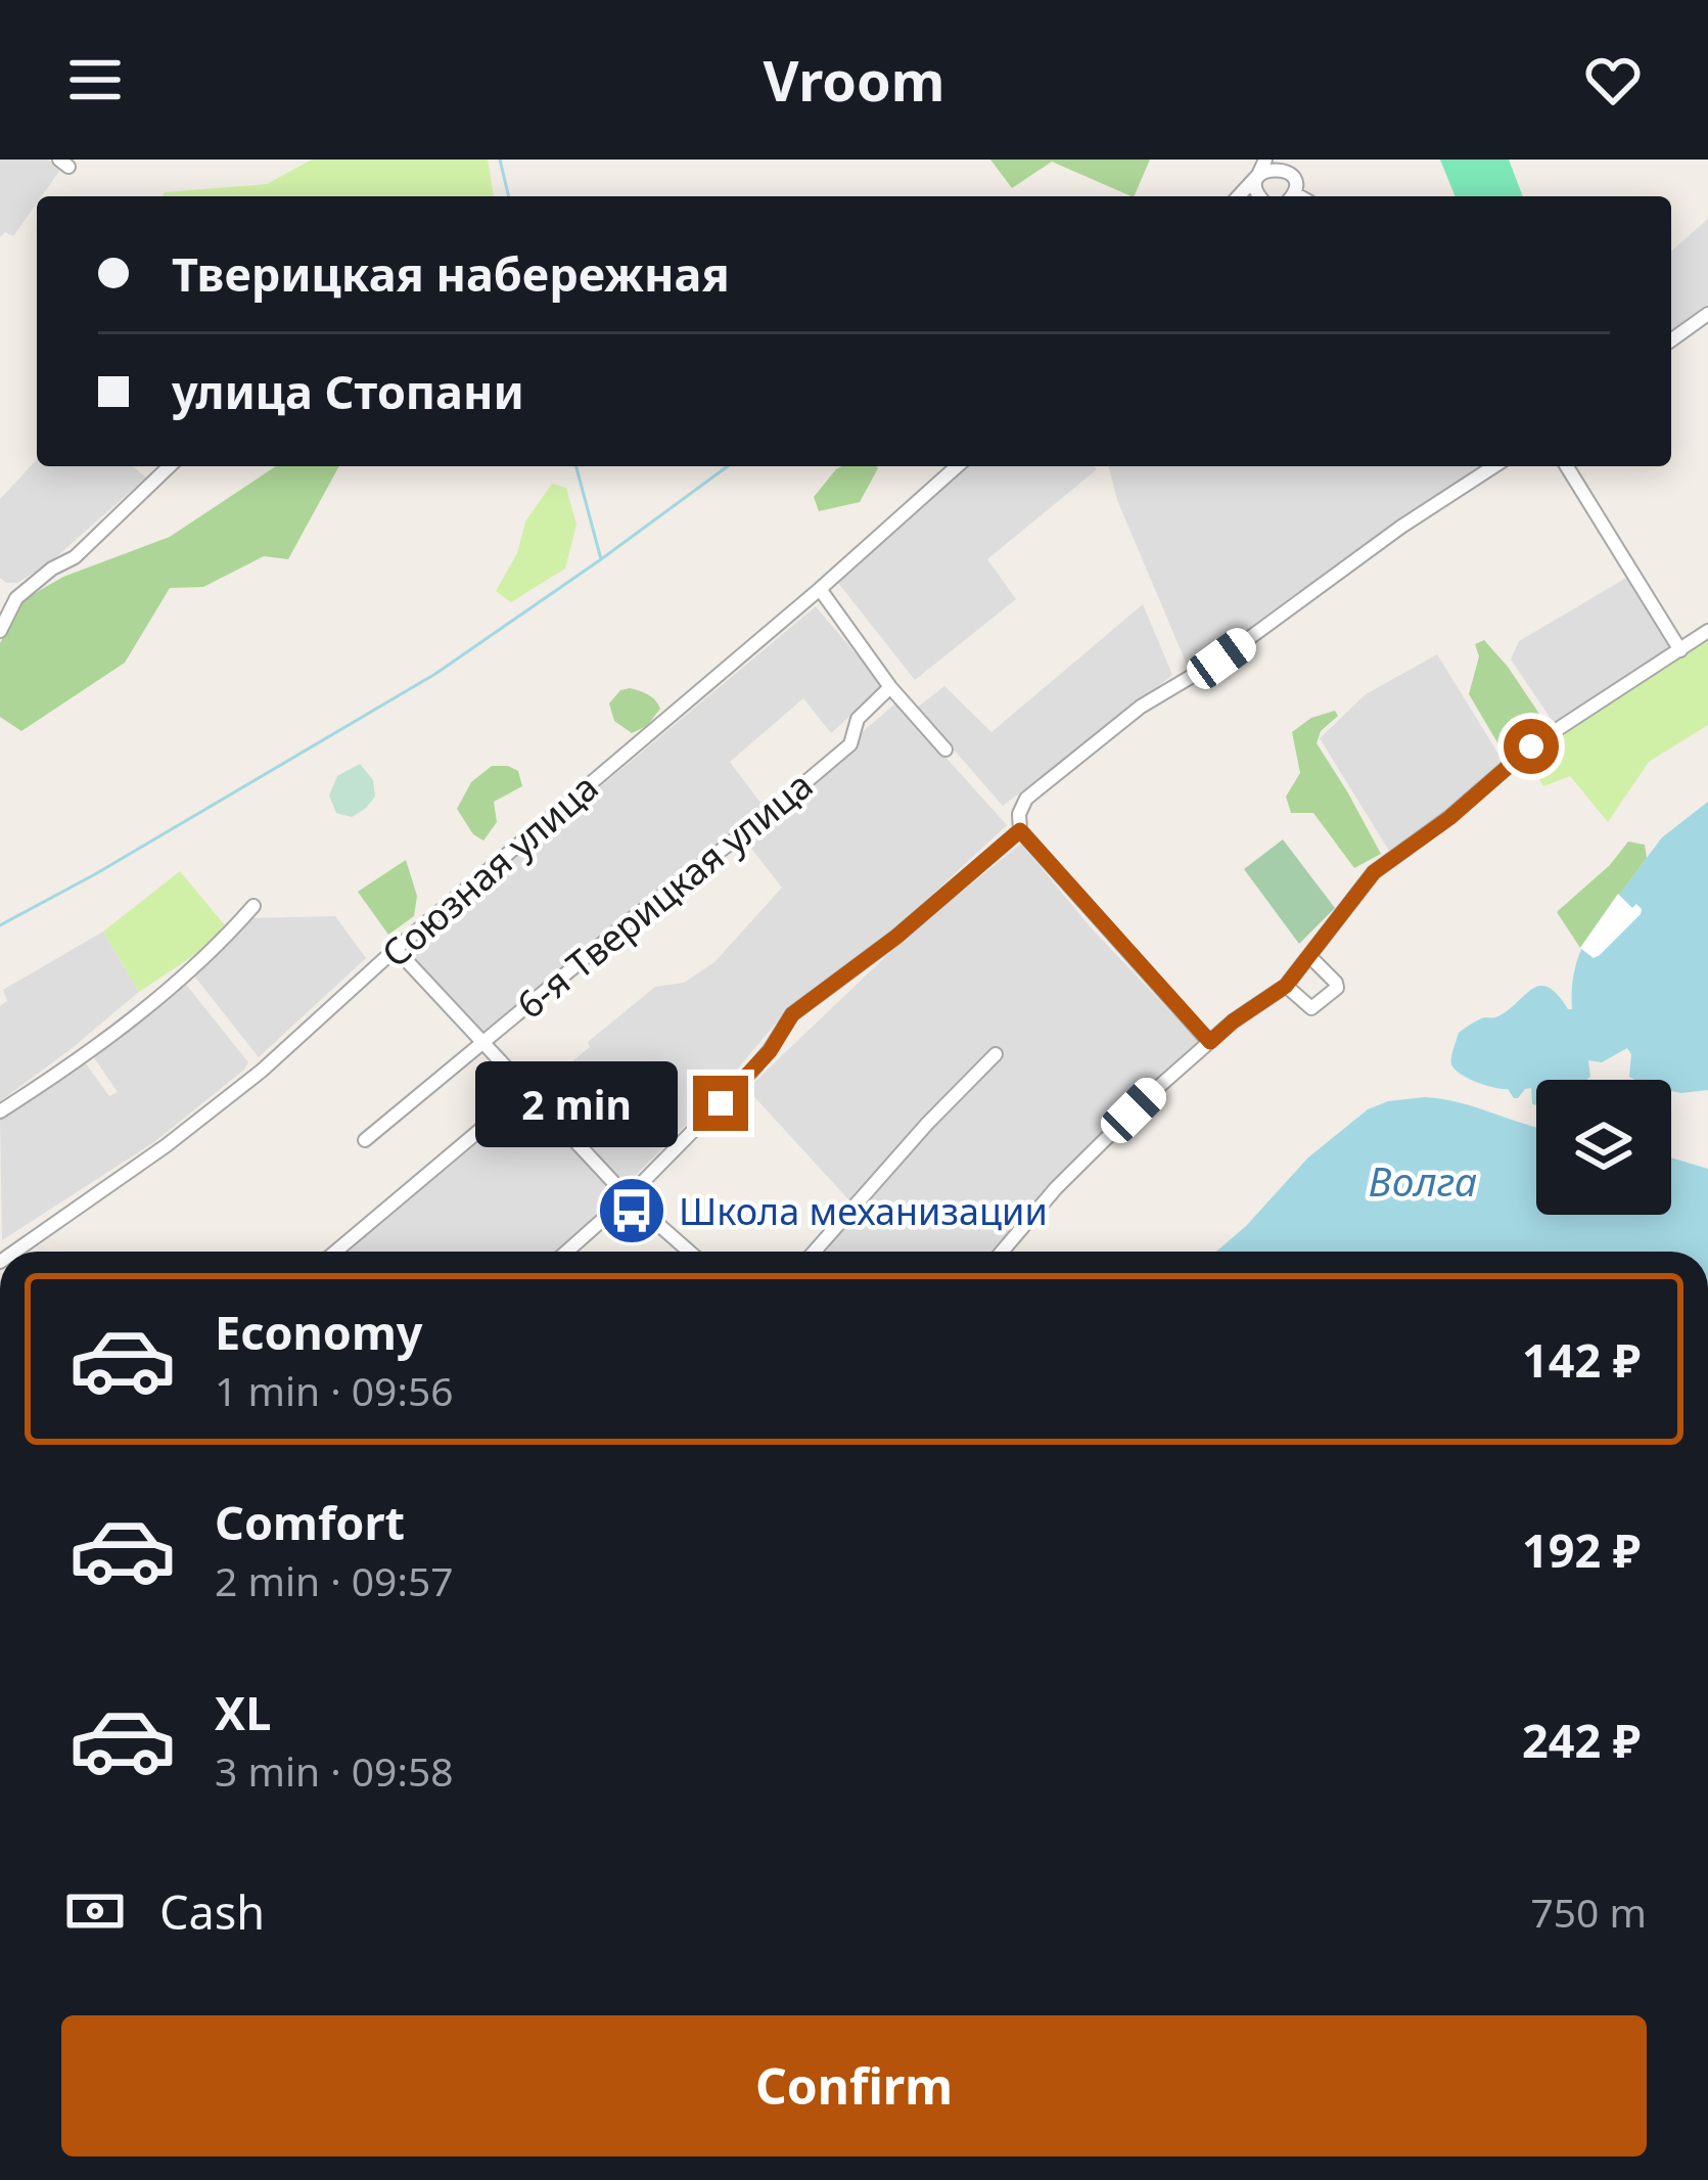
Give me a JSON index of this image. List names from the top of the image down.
{
  "streets": {
    "street": ["Союзная улица", "6-я Тверицкая улица"]
  },
  "water": ["Волга"],
  "places": {
    "bus stop": ["Школа механизации"]
  },
  "page": {
    "header": "Vroom",
    "banner": ["Тверицкая набережная", "улица Стопани"],
    "bubble": "2 min",
    "list": [
      {
        "name": "Economy",
        "note": "1 min · 09:56",
        "value": "142 ₽"
      },
      {
        "name": "Comfort",
        "note": "2 min · 09:57",
        "value": "192 ₽"
      },
      {
        "name": "XL",
        "note": "3 min · 09:58",
        "value": "242 ₽"
      }
    ],
    "pay": ["Cash", "750 m"],
    "buttons": "Confirm"
  }
}
